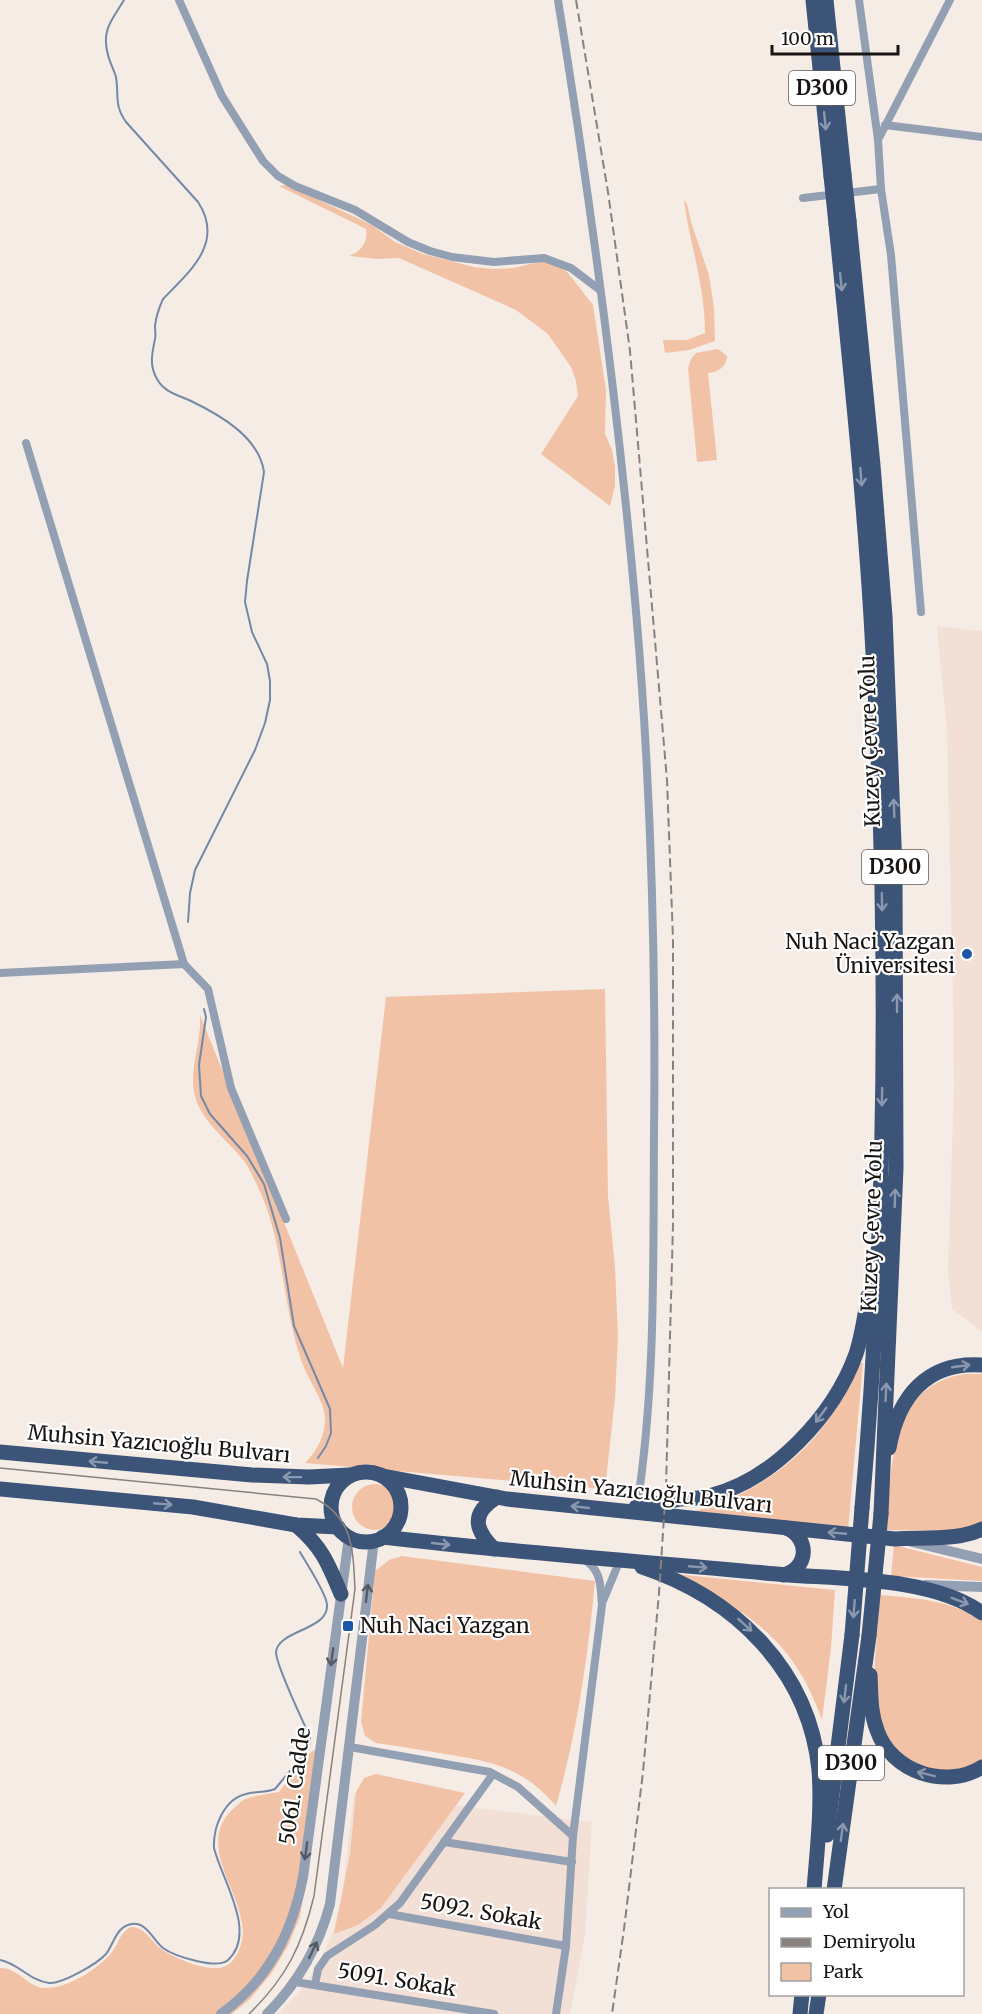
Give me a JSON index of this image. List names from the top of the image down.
{
  "streets": {
    "highway": ["D300", "Kuzey Çevre Yolu", "Muhsin Yazıcıoğlu Bulvarı"],
    "street": ["5061. Cadde", "5092. Sokak", "5091. Sokak"]
  },
  "crossings": [
    ["D300", "Kuzey Çevre Yolu"],
    ["Muhsin Yazıcıoğlu Bulvarı", "5061. Cadde"]
  ],
  "places": {
    "other": ["Nuh Naci Yazgan Üniversitesi"],
    "transit": ["Nuh Naci Yazgan"]
  },
  "legend": ["Yol", "Demiryolu", "Park"],
  "scale_bar": "100 m"
}
